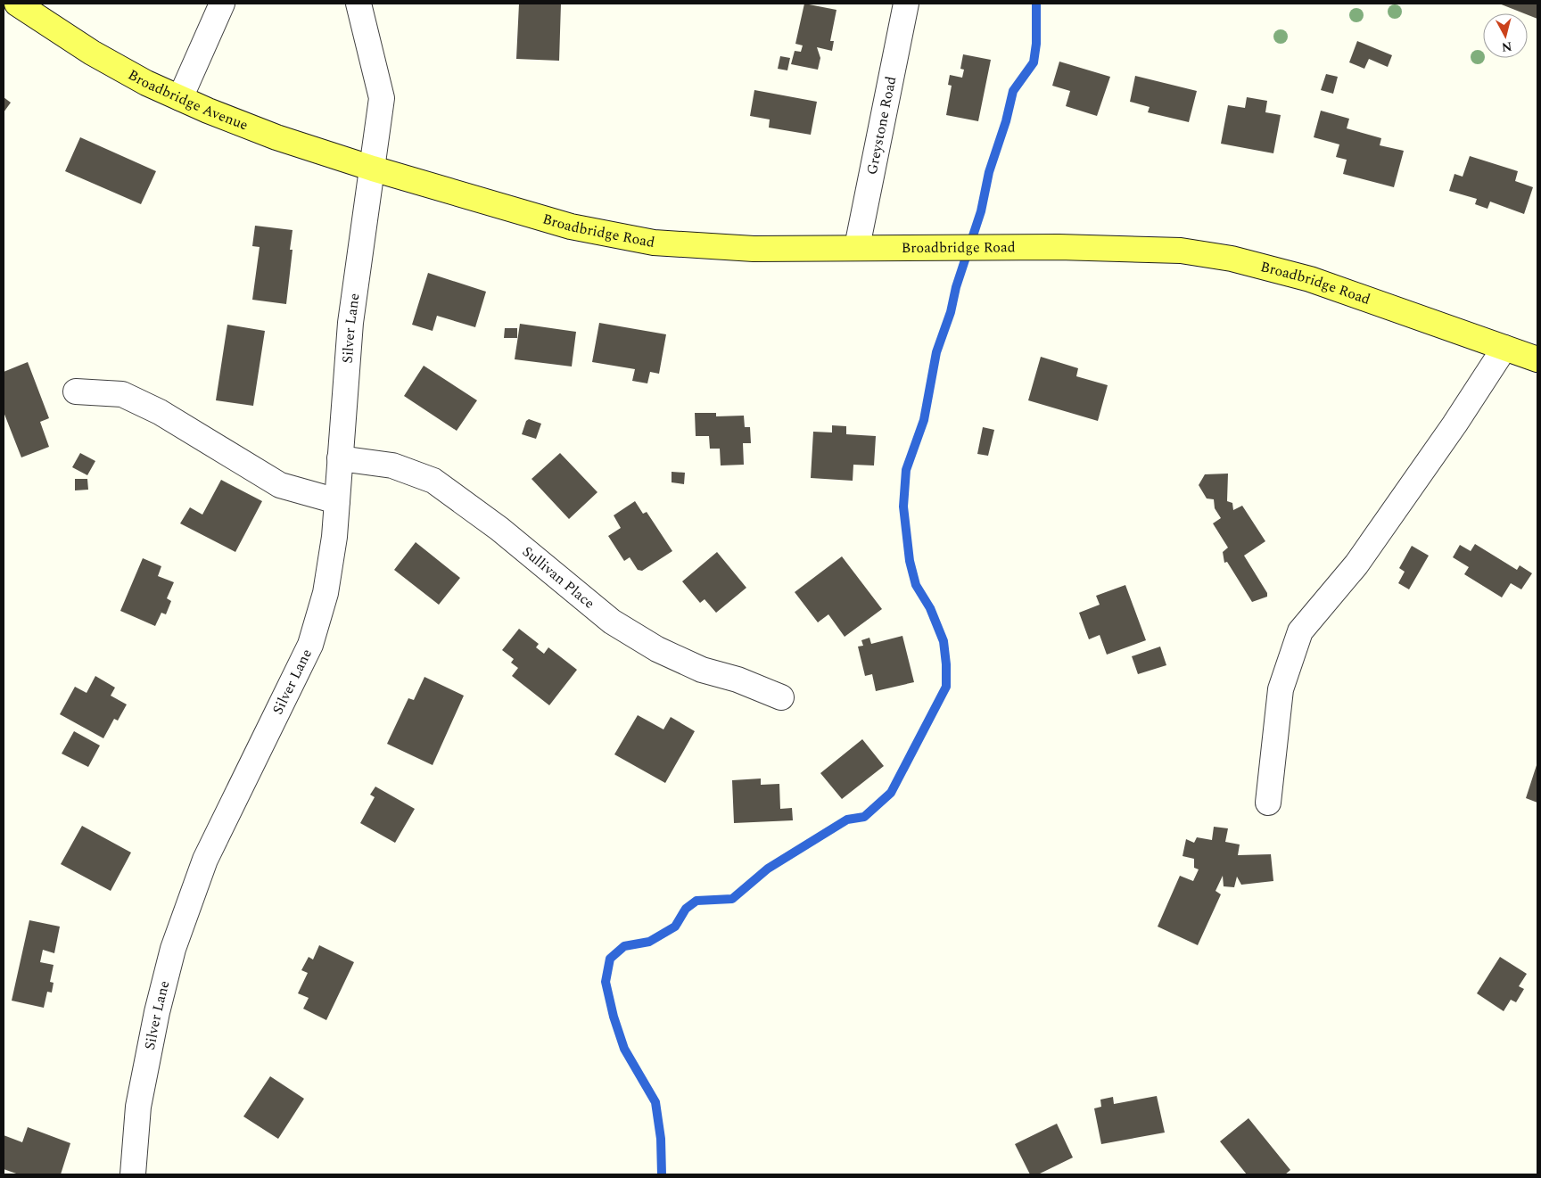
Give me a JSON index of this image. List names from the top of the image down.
{
  "streets": {
    "main road": ["Broadbridge Avenue", "Broadbridge Road"],
    "street": ["Greystone Road", "Silver Lane", "Sullivan Place"]
  },
  "crossings": [
    ["Broadbridge Avenue", "Broadbridge Road"],
    ["Broadbridge Avenue", "Silver Lane"],
    ["Greystone Road", "Broadbridge Road"],
    ["Broadbridge Road", "Silver Lane"],
    ["Silver Lane", "Sullivan Place"]
  ],
  "north": "bottom"
}
